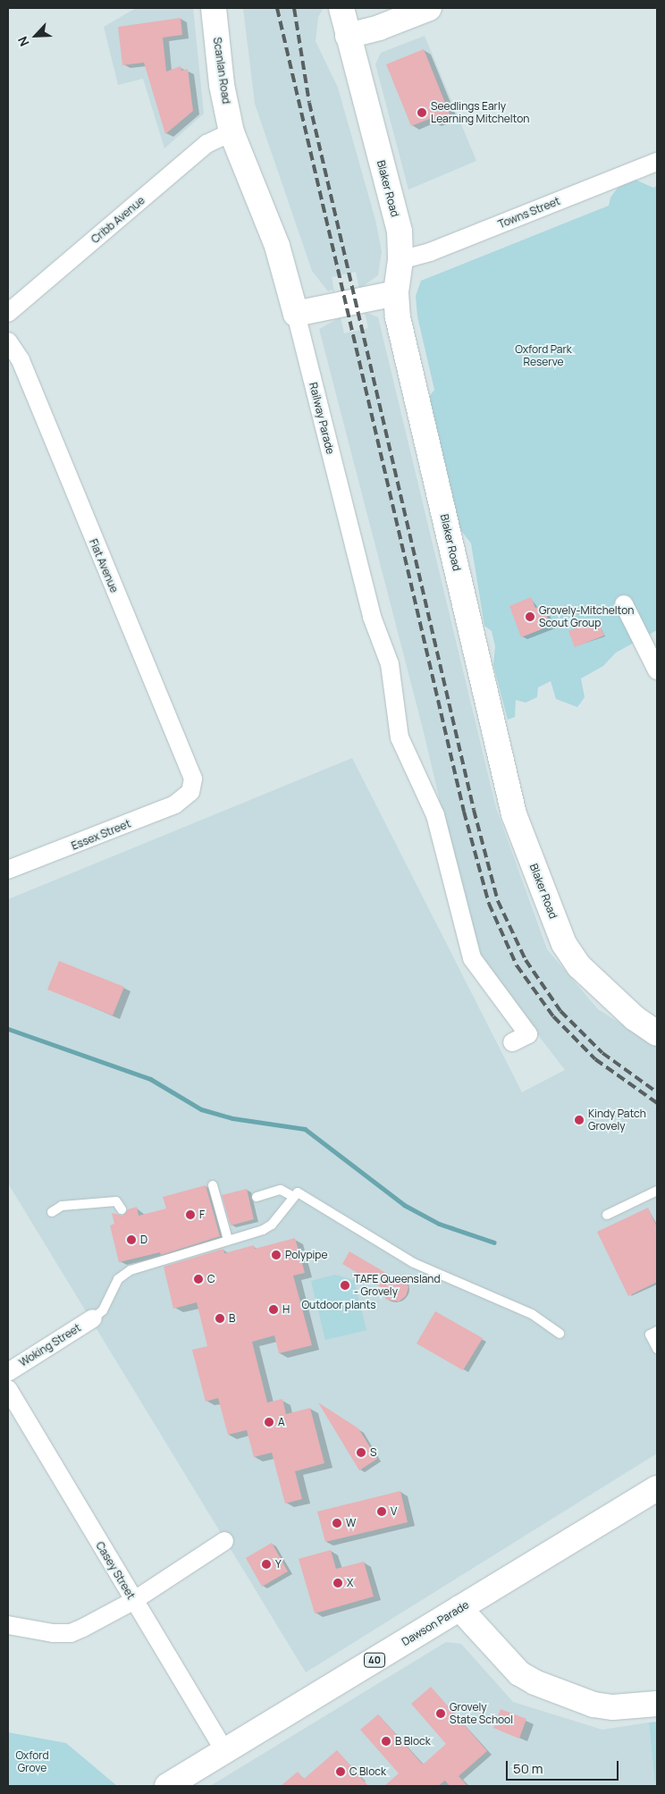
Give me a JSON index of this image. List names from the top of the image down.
{
  "streets": {
    "street": [
      "Scanlan Road",
      "Blaker Road",
      "Towns Street",
      "Cribb Avenue",
      "Railway Parade",
      "Fiat Avenue",
      "Essex Street",
      "Woking Street",
      "Casey Street",
      "Dawson Parade",
      "40"
    ]
  },
  "crossings": [
    ["Scanlan Road", "Cribb Avenue"],
    ["Scanlan Road", "Railway Parade"],
    ["Blaker Road", "Towns Street"],
    ["Cribb Avenue", "Railway Parade"],
    ["Fiat Avenue", "Essex Street"],
    ["Casey Street", "Dawson Parade"]
  ],
  "parks": ["Oxford Park Reserve", "Outdoor plants", "Oxford Grove"],
  "places": [
    "Seedlings Early Learning Mitchelton",
    "Grovely-Mitchelton Scout Group",
    "Kindy Patch Grovely",
    "F",
    "D",
    "Polypipe",
    "C",
    "TAFE Queensland - Grovely",
    "H",
    "B",
    "A",
    "S",
    "V",
    "W",
    "Y",
    "X",
    "Grovely State School",
    "B Block",
    "C Block"
  ],
  "scale_bar": "50 m",
  "north": "bottom left"
}
